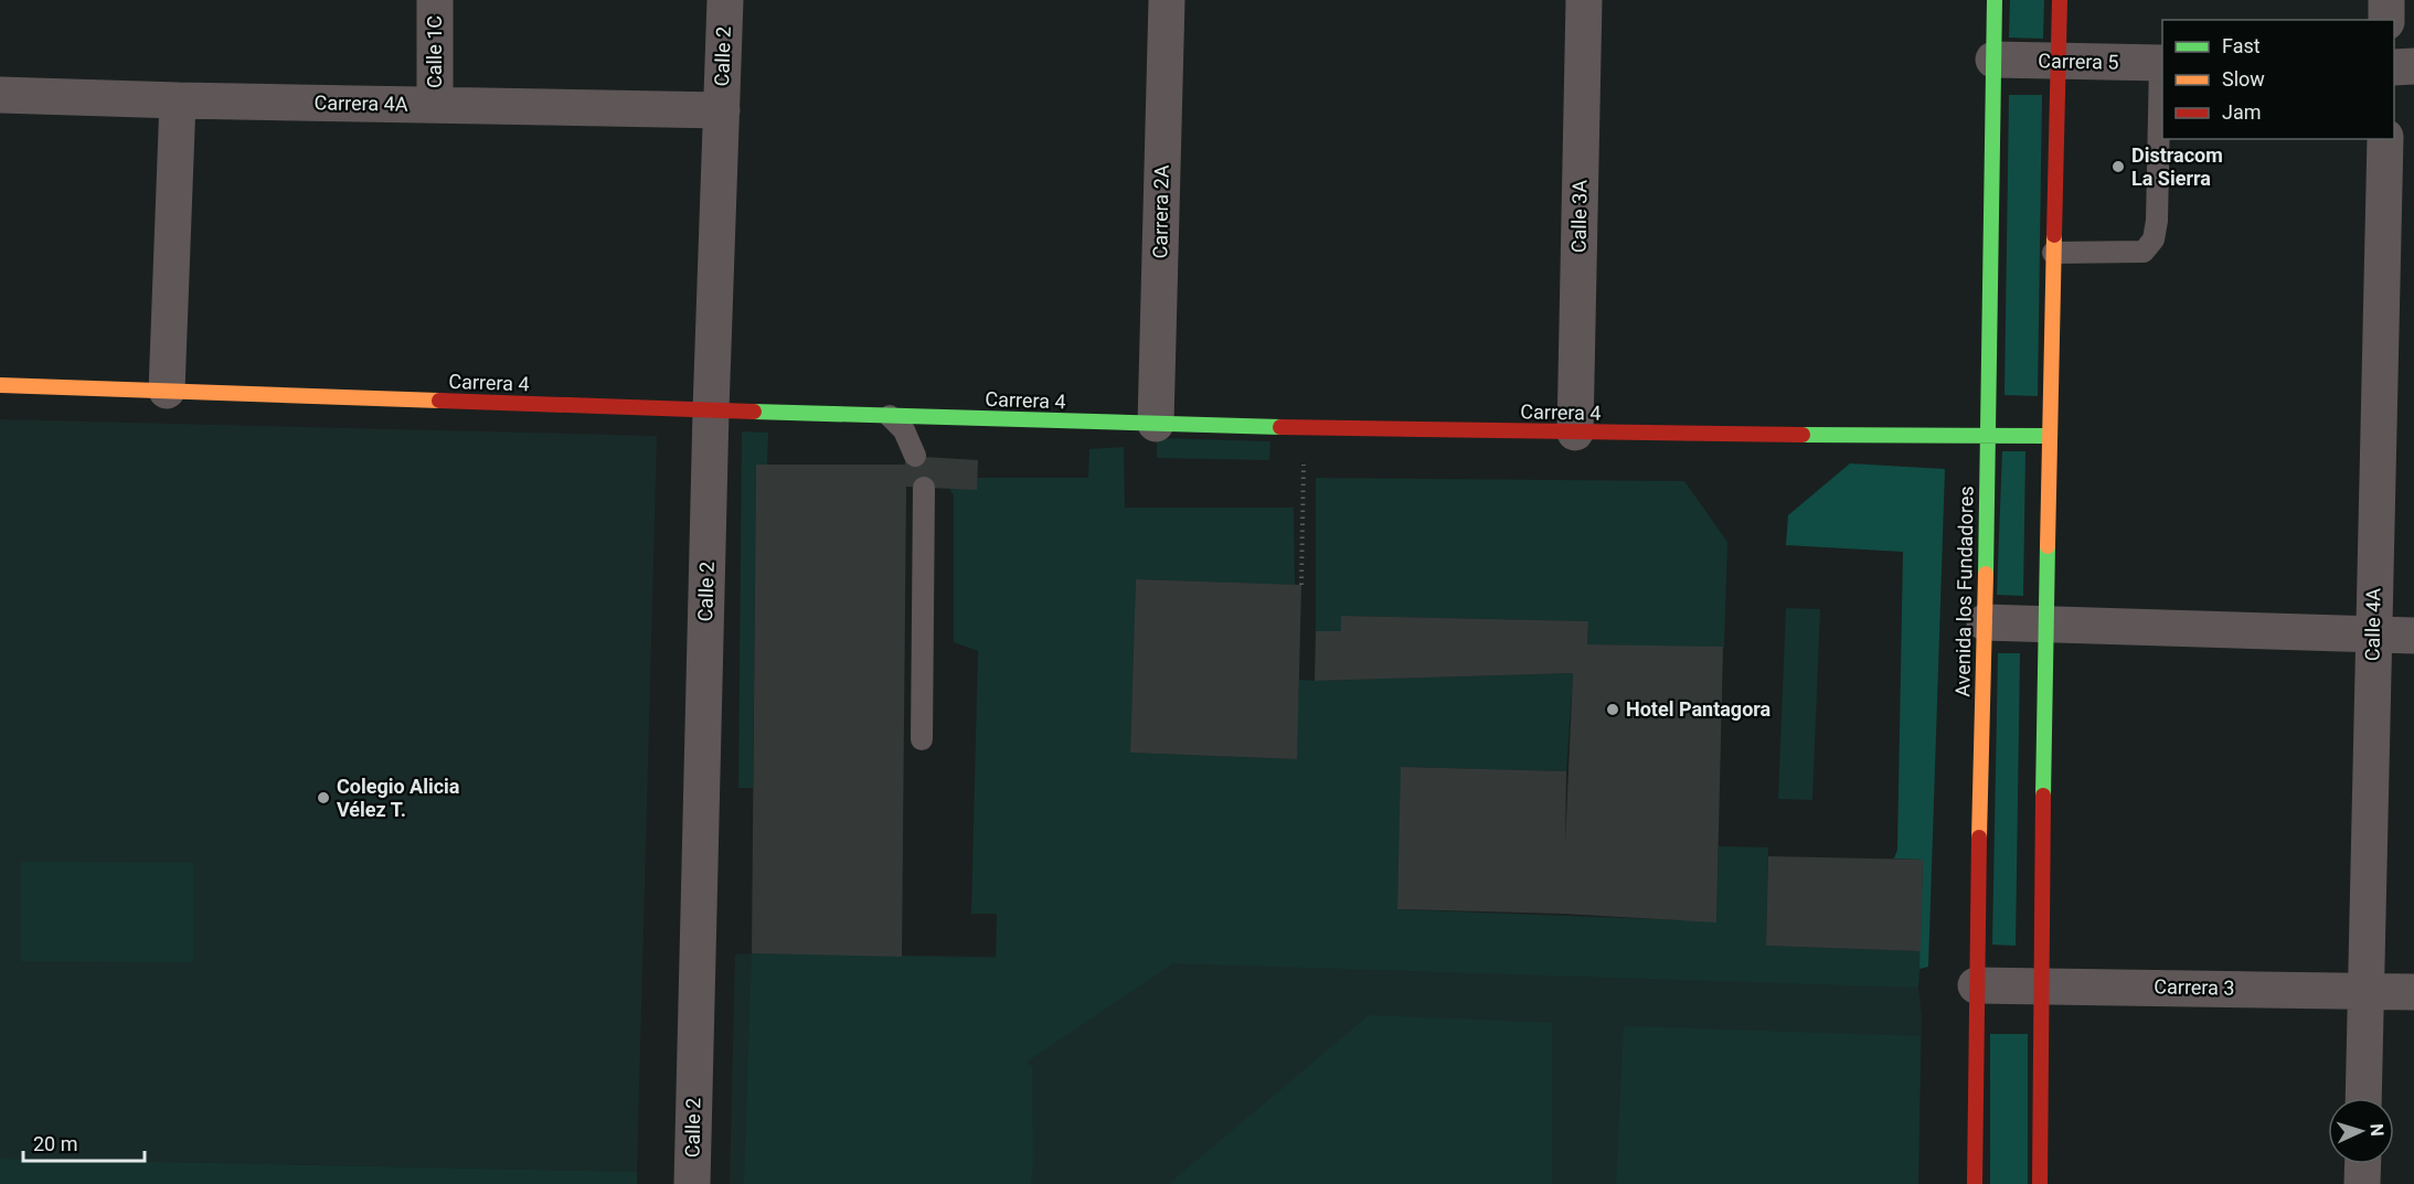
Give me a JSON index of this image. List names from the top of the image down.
{
  "streets": {
    "main road": ["Carrera 4", "Avenida los Fundadores"],
    "street": [
      "Calle 1C",
      "Calle 2",
      "Carrera 5",
      "Carrera 4A",
      "Carrera 2A",
      "Calle 3A",
      "Calle 4A",
      "Carrera 3"
    ]
  },
  "crossings": [
    ["Calle 1C", "Carrera 4A"],
    ["Calle 2", "Carrera 4A"],
    ["Calle 2", "Carrera 4"],
    ["Carrera 5", "Avenida los Fundadores"],
    ["Carrera 2A", "Carrera 4"],
    ["Calle 3A", "Carrera 4"],
    ["Carrera 4", "Avenida los Fundadores"],
    ["Avenida los Fundadores", "Carrera 3"],
    ["Calle 4A", "Carrera 3"]
  ],
  "places": ["Distracom La Sierra", "Hotel Pantagora", "Colegio Alicia Vélez T."],
  "legend": ["Fast", "Slow", "Jam"],
  "scale_bar": "20 m",
  "north": "right"
}
